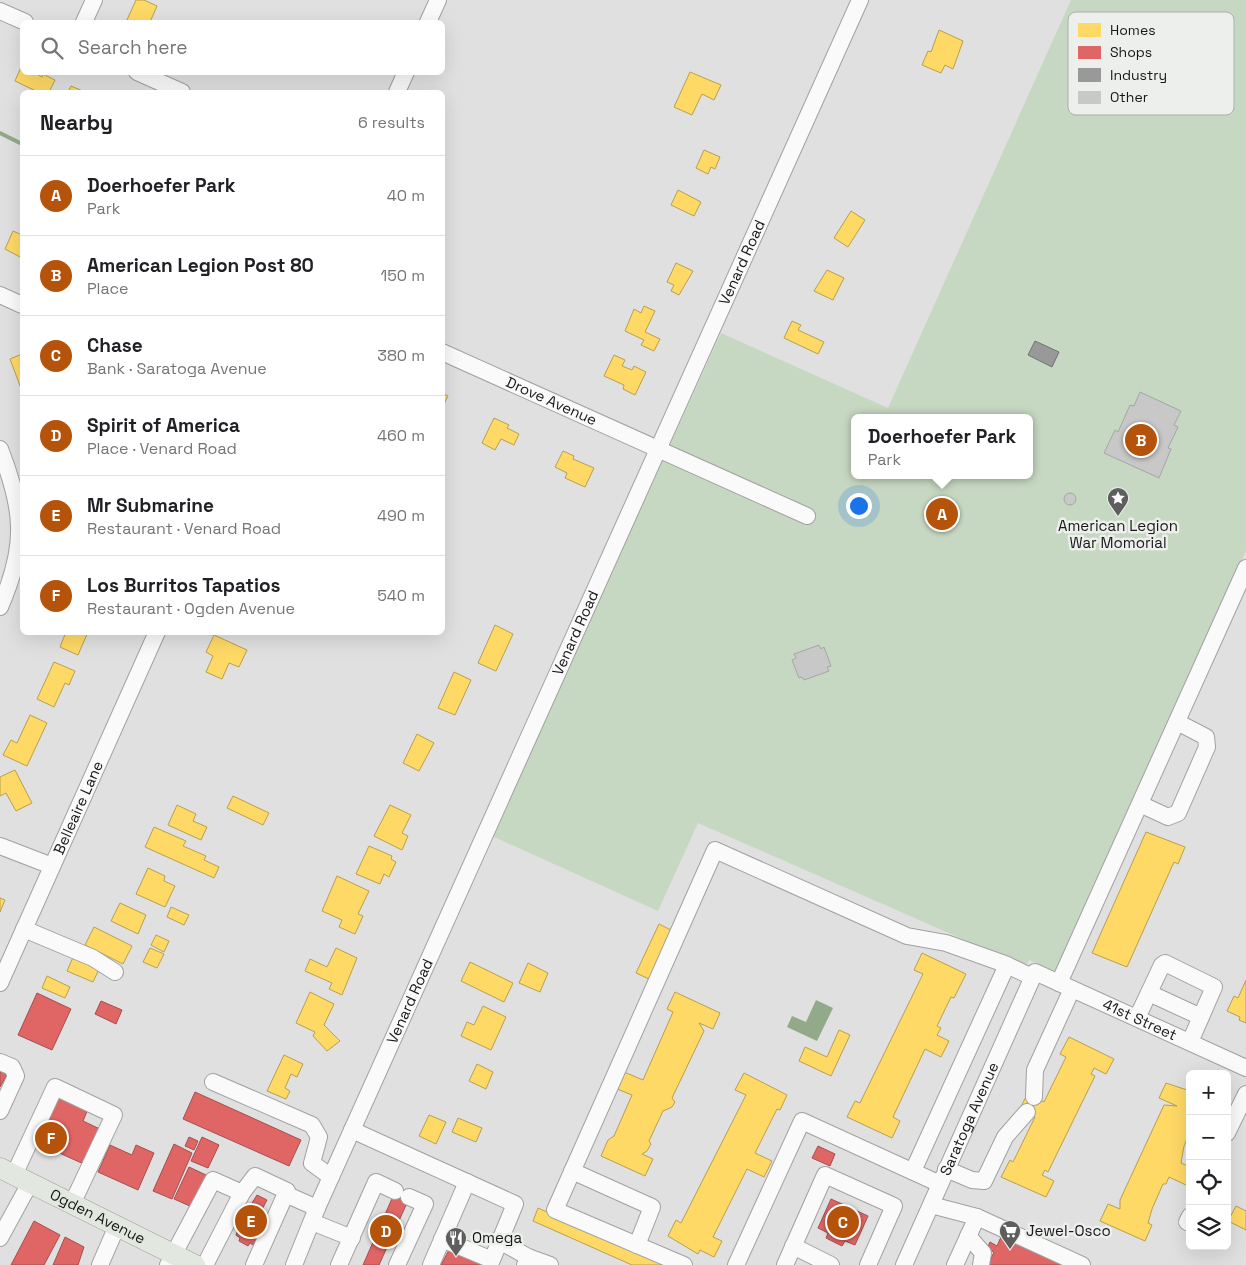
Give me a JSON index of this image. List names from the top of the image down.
{
  "streets": {
    "main road": ["Ogden Avenue"],
    "street": [
      "Venard Road",
      "Drove Avenue",
      "Belleaire Lane",
      "41st Street",
      "Saratoga Avenue"
    ]
  },
  "crossings": [
    ["Venard Road", "Drove Avenue"],
    ["41st Street", "Saratoga Avenue"]
  ],
  "places": {
    "place": ["American Legion War Momorial"],
    "supermarket": ["Jewel-Osco"],
    "restaurant": ["Omega"]
  },
  "legend": [
    "Homes",
    "Shops",
    "Industry",
    "Other"
  ],
  "page": {
    "search": "Search here",
    "heading": ["Nearby", "6 results"],
    "list": [
      {
        "mark": "A",
        "name": "Doerhoefer Park",
        "note": "Park",
        "value": "40 m"
      },
      {
        "mark": "B",
        "name": "American Legion Post 80",
        "note": "Place",
        "value": "150 m"
      },
      {
        "mark": "C",
        "name": "Chase",
        "note": "Bank · Saratoga Avenue",
        "value": "380 m"
      },
      {
        "mark": "D",
        "name": "Spirit of America",
        "note": "Place · Venard Road",
        "value": "460 m"
      },
      {
        "mark": "E",
        "name": "Mr Submarine",
        "note": "Restaurant · Venard Road",
        "value": "490 m"
      },
      {
        "mark": "F",
        "name": "Los Burritos Tapatios",
        "note": "Restaurant · Ogden Avenue",
        "value": "540 m"
      }
    ],
    "popup": ["Doerhoefer Park", "Park"],
    "pins": [
      "B",
      "A",
      "F",
      "E",
      "C",
      "D"
    ],
    "map_buttons": ["+", "−"]
  }
}
